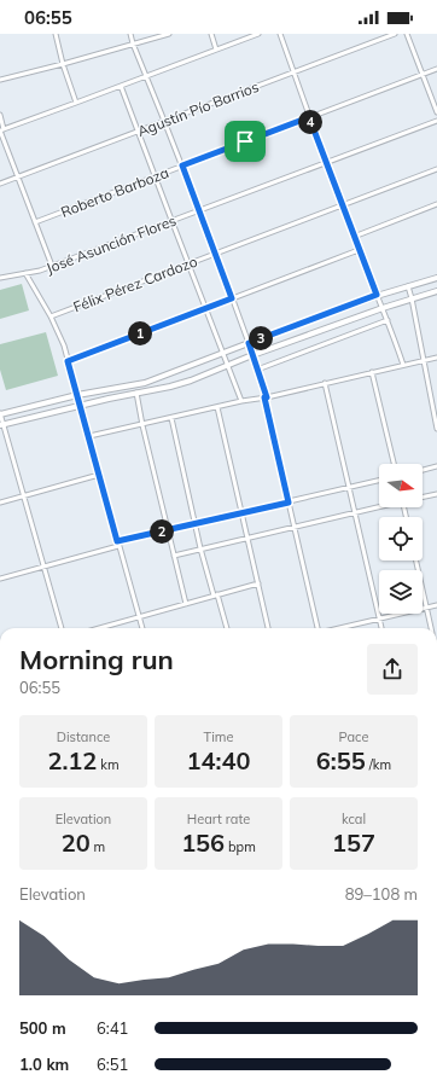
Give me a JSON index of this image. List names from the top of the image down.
{
  "streets": {
    "street": [
      "Agustín Pío Barrios",
      "Roberto Barboza",
      "José Asunción Flores",
      "Félix Pérez Cardozo"
    ]
  },
  "north": "right",
  "page": {
    "status": "06:55",
    "pins": [
      "4",
      "1",
      "3",
      "2"
    ],
    "heading": ["Morning run", "06:55"],
    "stats": [
      ["Distance", "2.12 km"],
      ["Time", "14:40"],
      ["Pace", "6:55 /km"],
      ["Elevation", "20 m"],
      ["Heart rate", "156 bpm"],
      ["kcal", "157"]
    ],
    "chart": ["Elevation", "89–108 m"],
    "list": [
      {
        "name": "500 m",
        "note": "6:41"
      },
      {
        "name": "1.0 km",
        "note": "6:51"
      }
    ]
  }
}
